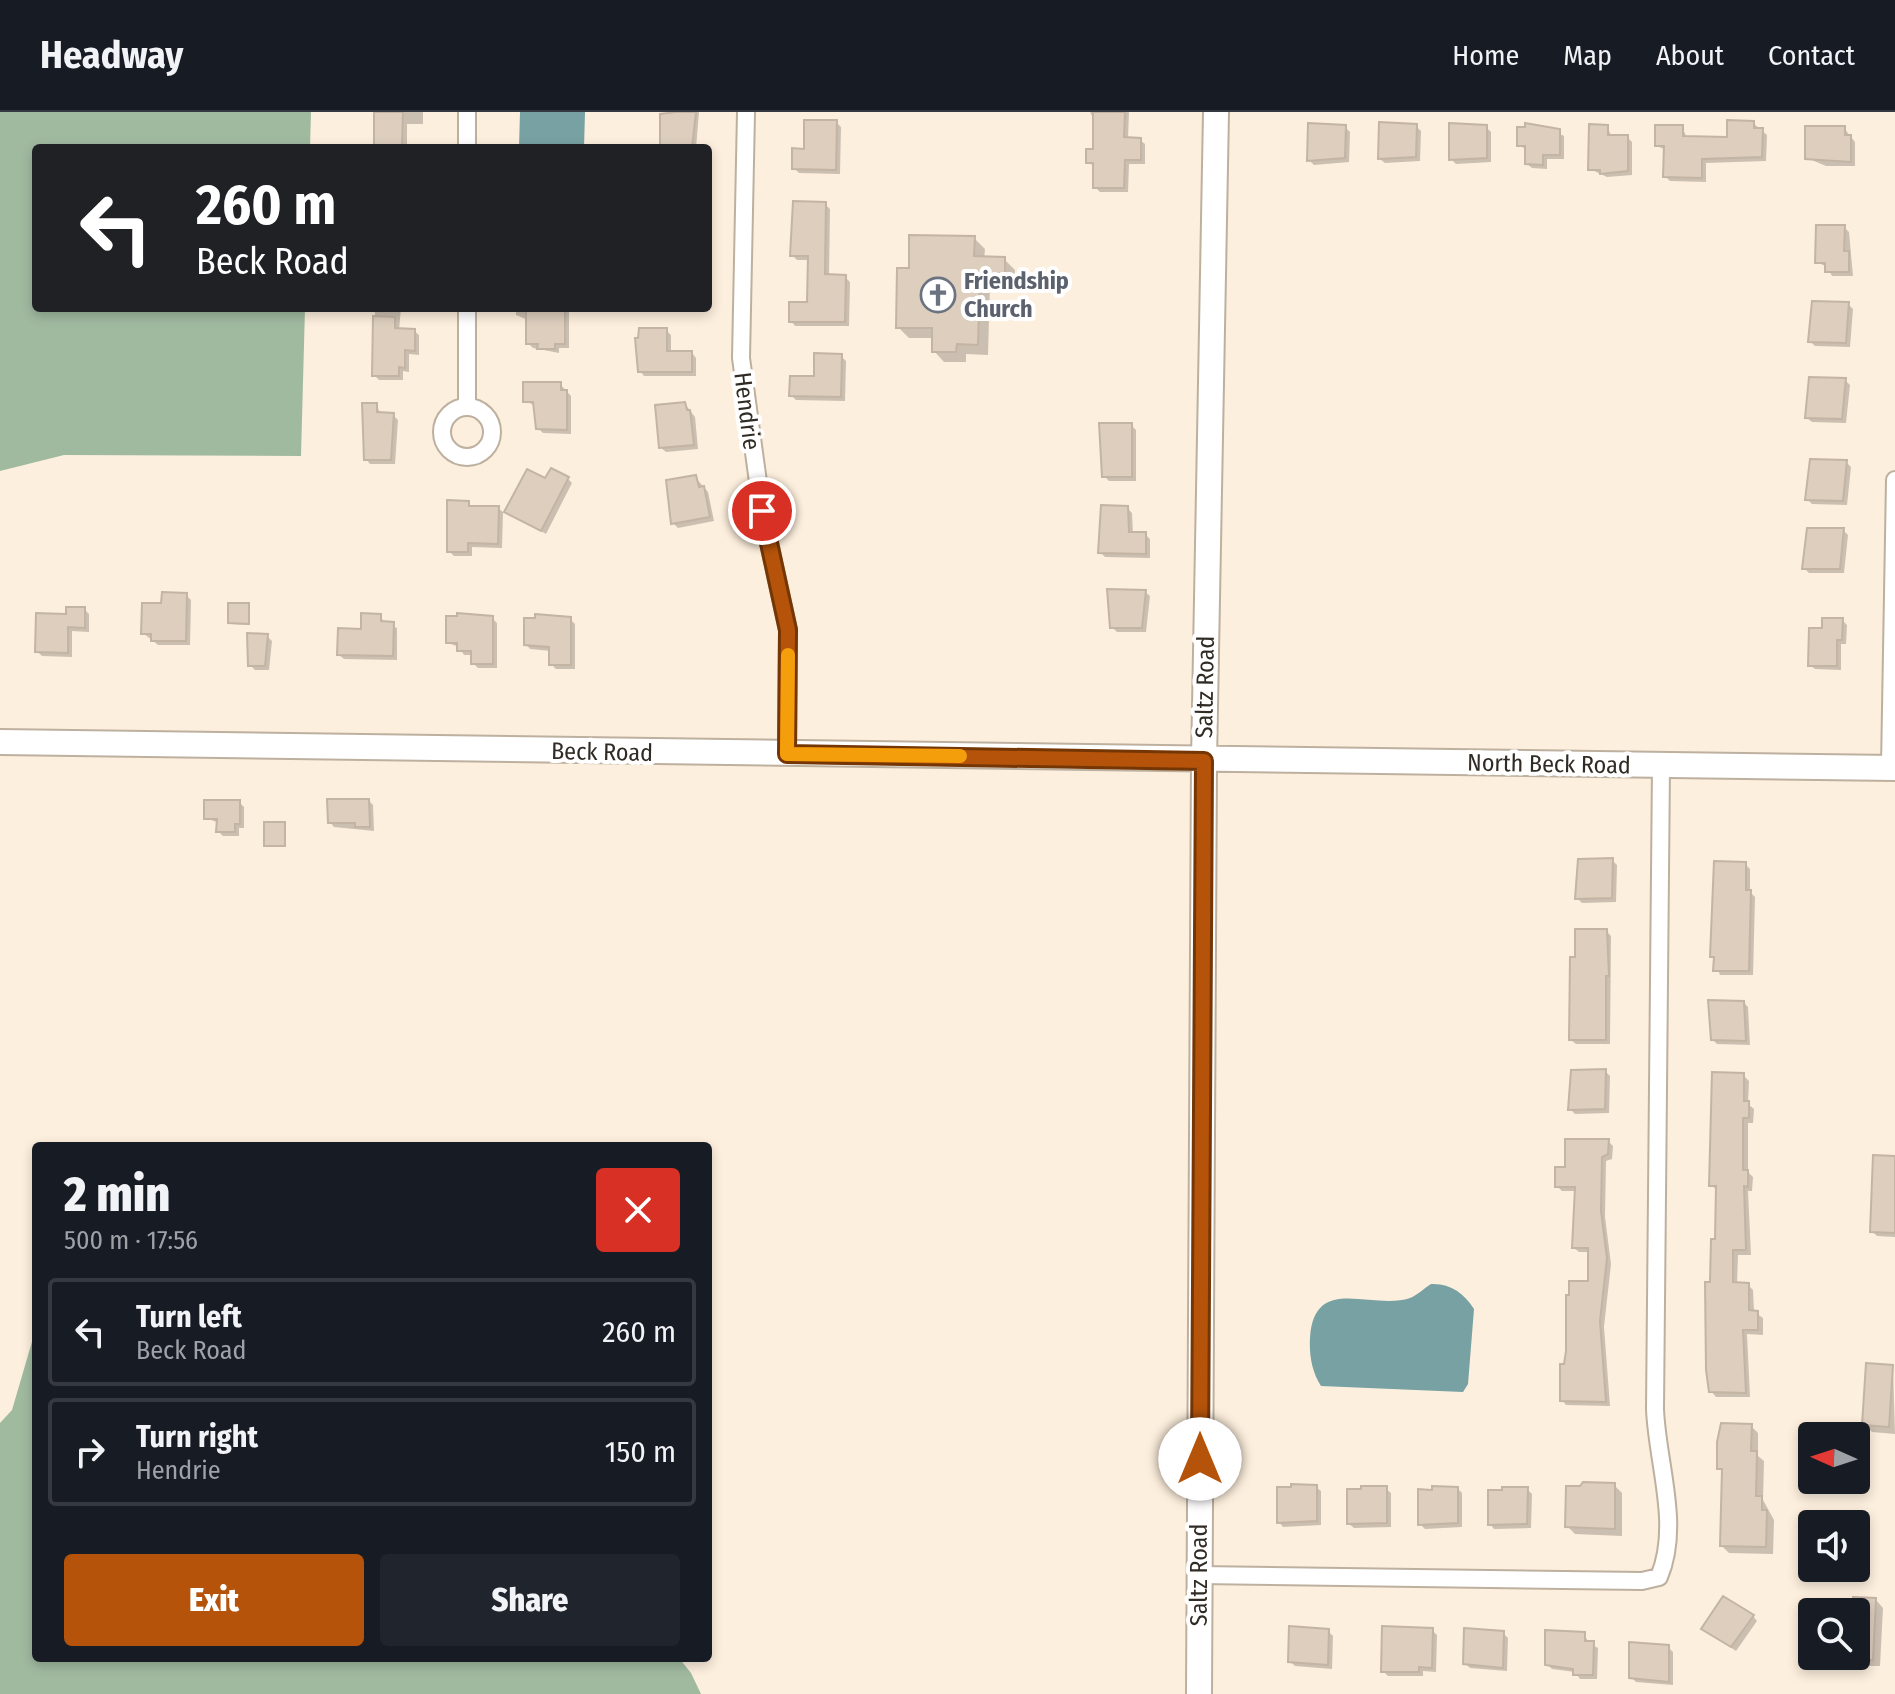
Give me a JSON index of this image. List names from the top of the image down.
{
  "streets": {
    "main road": ["Saltz Road", "Beck Road", "North Beck Road"],
    "street": ["Hendrie"]
  },
  "crossings": [
    ["Hendrie", "Beck Road"],
    ["Saltz Road", "Beck Road"],
    ["Saltz Road", "North Beck Road"],
    ["Beck Road", "North Beck Road"]
  ],
  "places": {
    "church": ["Friendship Church"]
  },
  "north": "left",
  "page": {
    "header": "Headway",
    "nav": [
      "Home",
      "Map",
      "About",
      "Contact"
    ],
    "turn": ["260 m", "Beck Road"],
    "heading": ["2 min", "500 m · 17:56"],
    "list": [
      {
        "name": "Turn left",
        "note": "Beck Road",
        "value": "260 m"
      },
      {
        "name": "Turn right",
        "note": "Hendrie",
        "value": "150 m"
      }
    ],
    "buttons": ["Exit", "Share"]
  }
}
